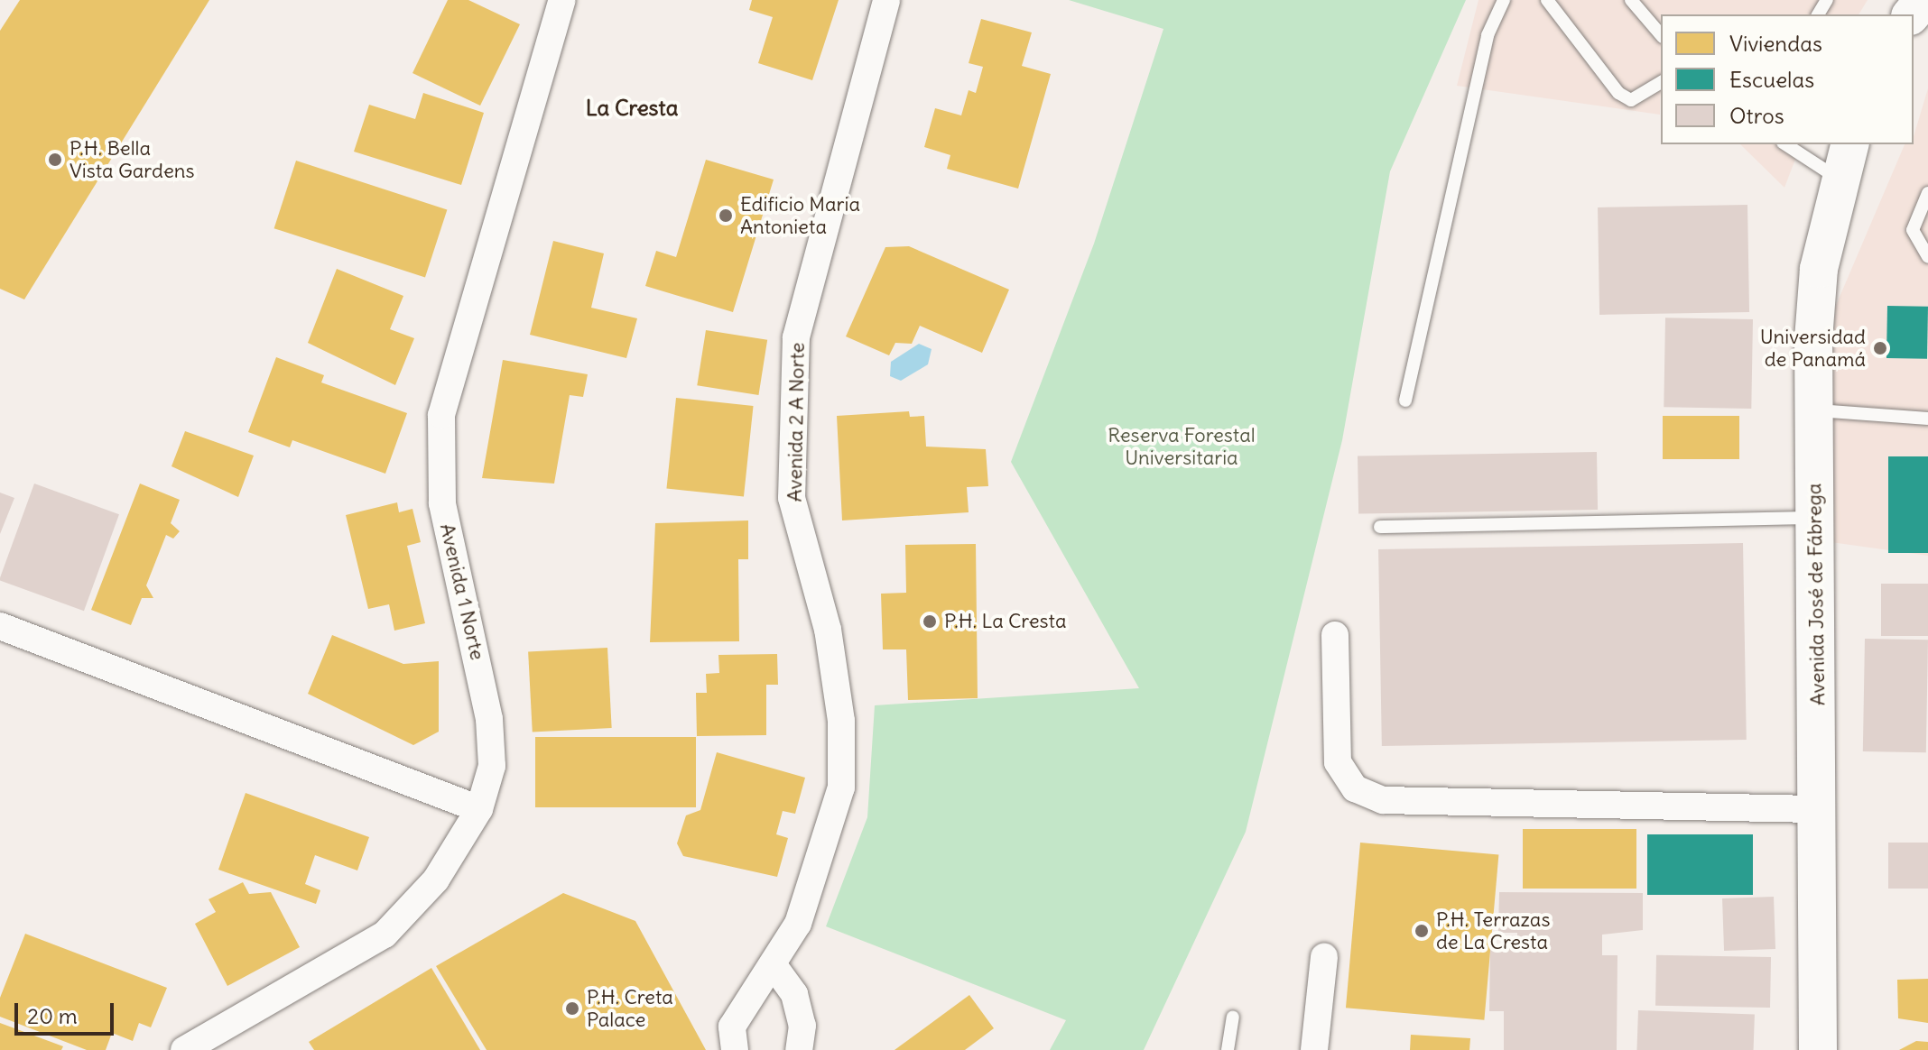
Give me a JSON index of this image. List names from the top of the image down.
{
  "streets": {
    "street": ["Avenida 2 A Norte", "Avenida 1 Norte", "Avenida José de Fábrega"]
  },
  "districts": ["La Cresta"],
  "parks": ["Reserva Forestal Universitaria"],
  "places": [
    "P.H. Bella Vista Gardens",
    "Edificio Maria Antonieta",
    "Universidad de Panamá",
    "P.H. La Cresta",
    "P.H. Terrazas de La Cresta",
    "P.H. Creta Palace"
  ],
  "legend": ["Viviendas", "Escuelas", "Otros"],
  "scale_bar": "20 m"
}
